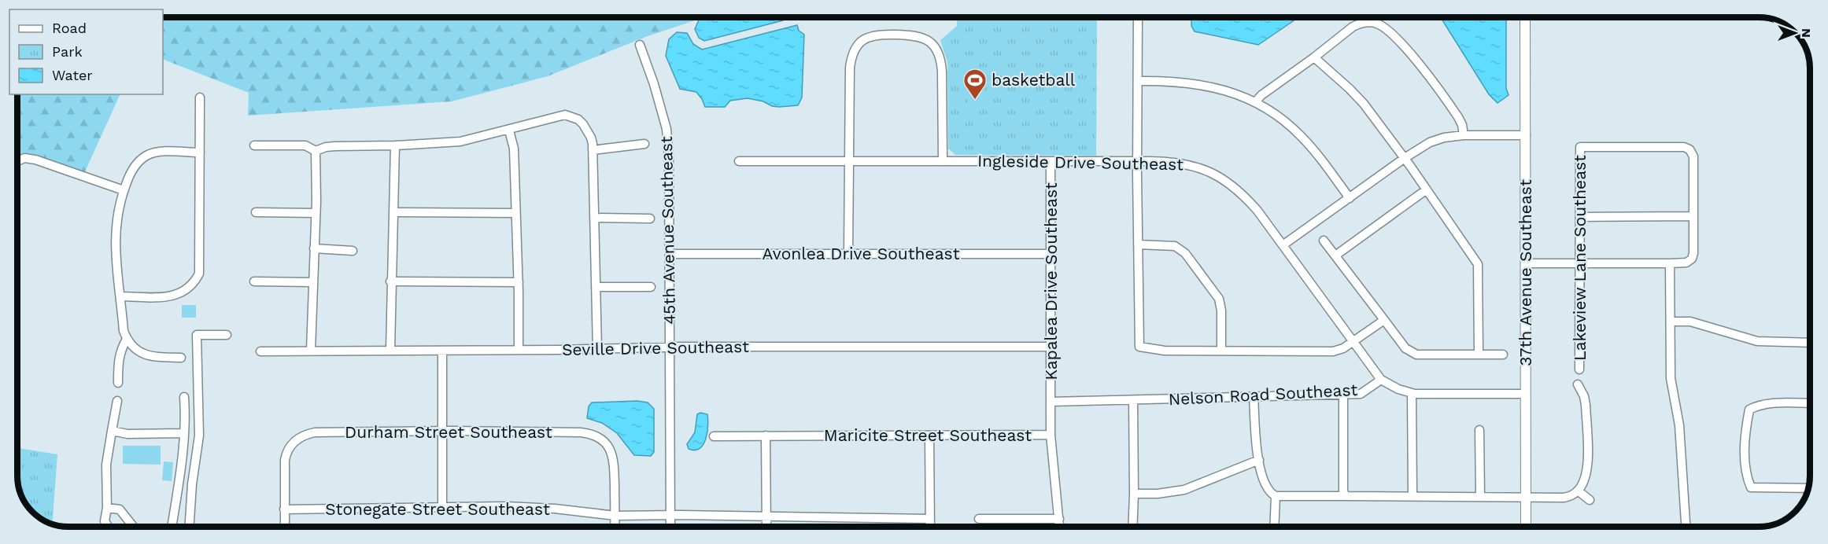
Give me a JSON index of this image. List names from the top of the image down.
{
  "streets": {
    "street": [
      "Ingleside Drive Southeast",
      "45th Avenue Southeast",
      "Avonlea Drive Southeast",
      "Lakeview Lane Southeast",
      "37th Avenue Southeast",
      "Kapalea Drive Southeast",
      "Seville Drive Southeast",
      "Nelson Road Southeast",
      "Durham Street Southeast",
      "Maricite Street Southeast",
      "Stonegate Street Southeast"
    ]
  },
  "crossings": [
    ["Ingleside Drive Southeast", "Kapalea Drive Southeast"],
    ["Ingleside Drive Southeast", "Nelson Road Southeast"],
    ["45th Avenue Southeast", "Avonlea Drive Southeast"],
    ["45th Avenue Southeast", "Seville Drive Southeast"],
    ["45th Avenue Southeast", "Stonegate Street Southeast"],
    ["Avonlea Drive Southeast", "Kapalea Drive Southeast"],
    ["37th Avenue Southeast", "Nelson Road Southeast"],
    ["Kapalea Drive Southeast", "Seville Drive Southeast"],
    ["Kapalea Drive Southeast", "Nelson Road Southeast"],
    ["Kapalea Drive Southeast", "Maricite Street Southeast"],
    ["Durham Street Southeast", "Stonegate Street Southeast"]
  ],
  "places": {
    "sports": ["basketball"]
  },
  "legend": ["Road", "Park", "Water"],
  "north": "right"
}
